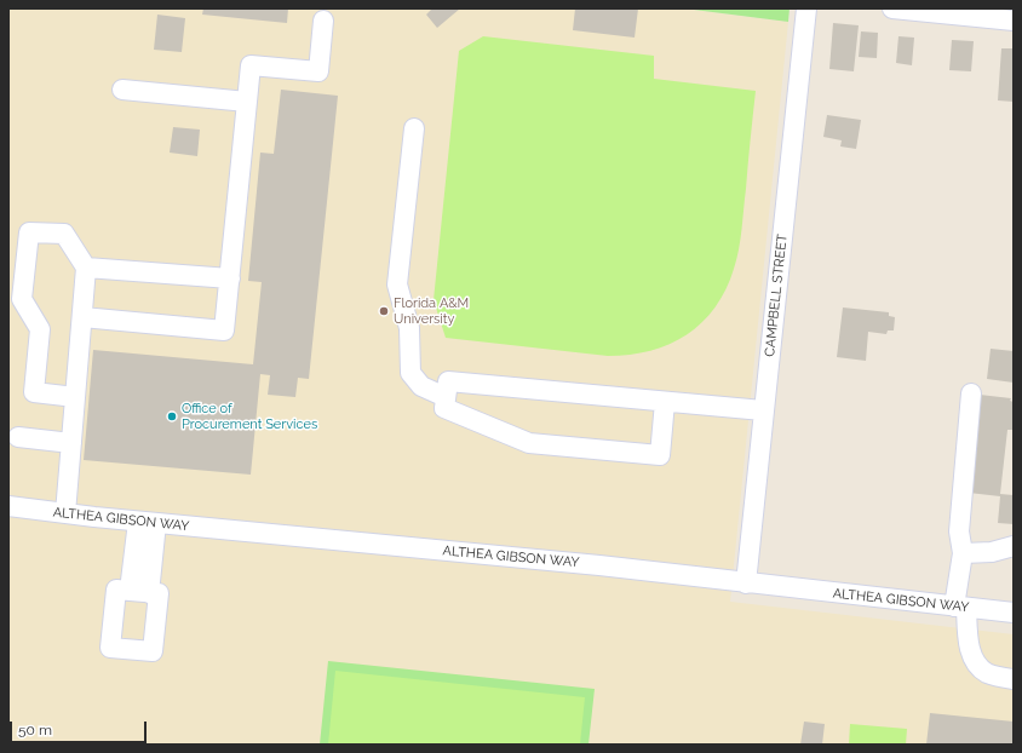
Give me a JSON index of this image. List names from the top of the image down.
{
  "streets": {
    "street": ["CAMPBELL STREET", "ALTHEA GIBSON WAY"]
  },
  "crossings": [
    ["CAMPBELL STREET", "ALTHEA GIBSON WAY"]
  ],
  "places": ["Florida A&M University", "Office of Procurement Services"],
  "scale_bar": "50 m"
}
